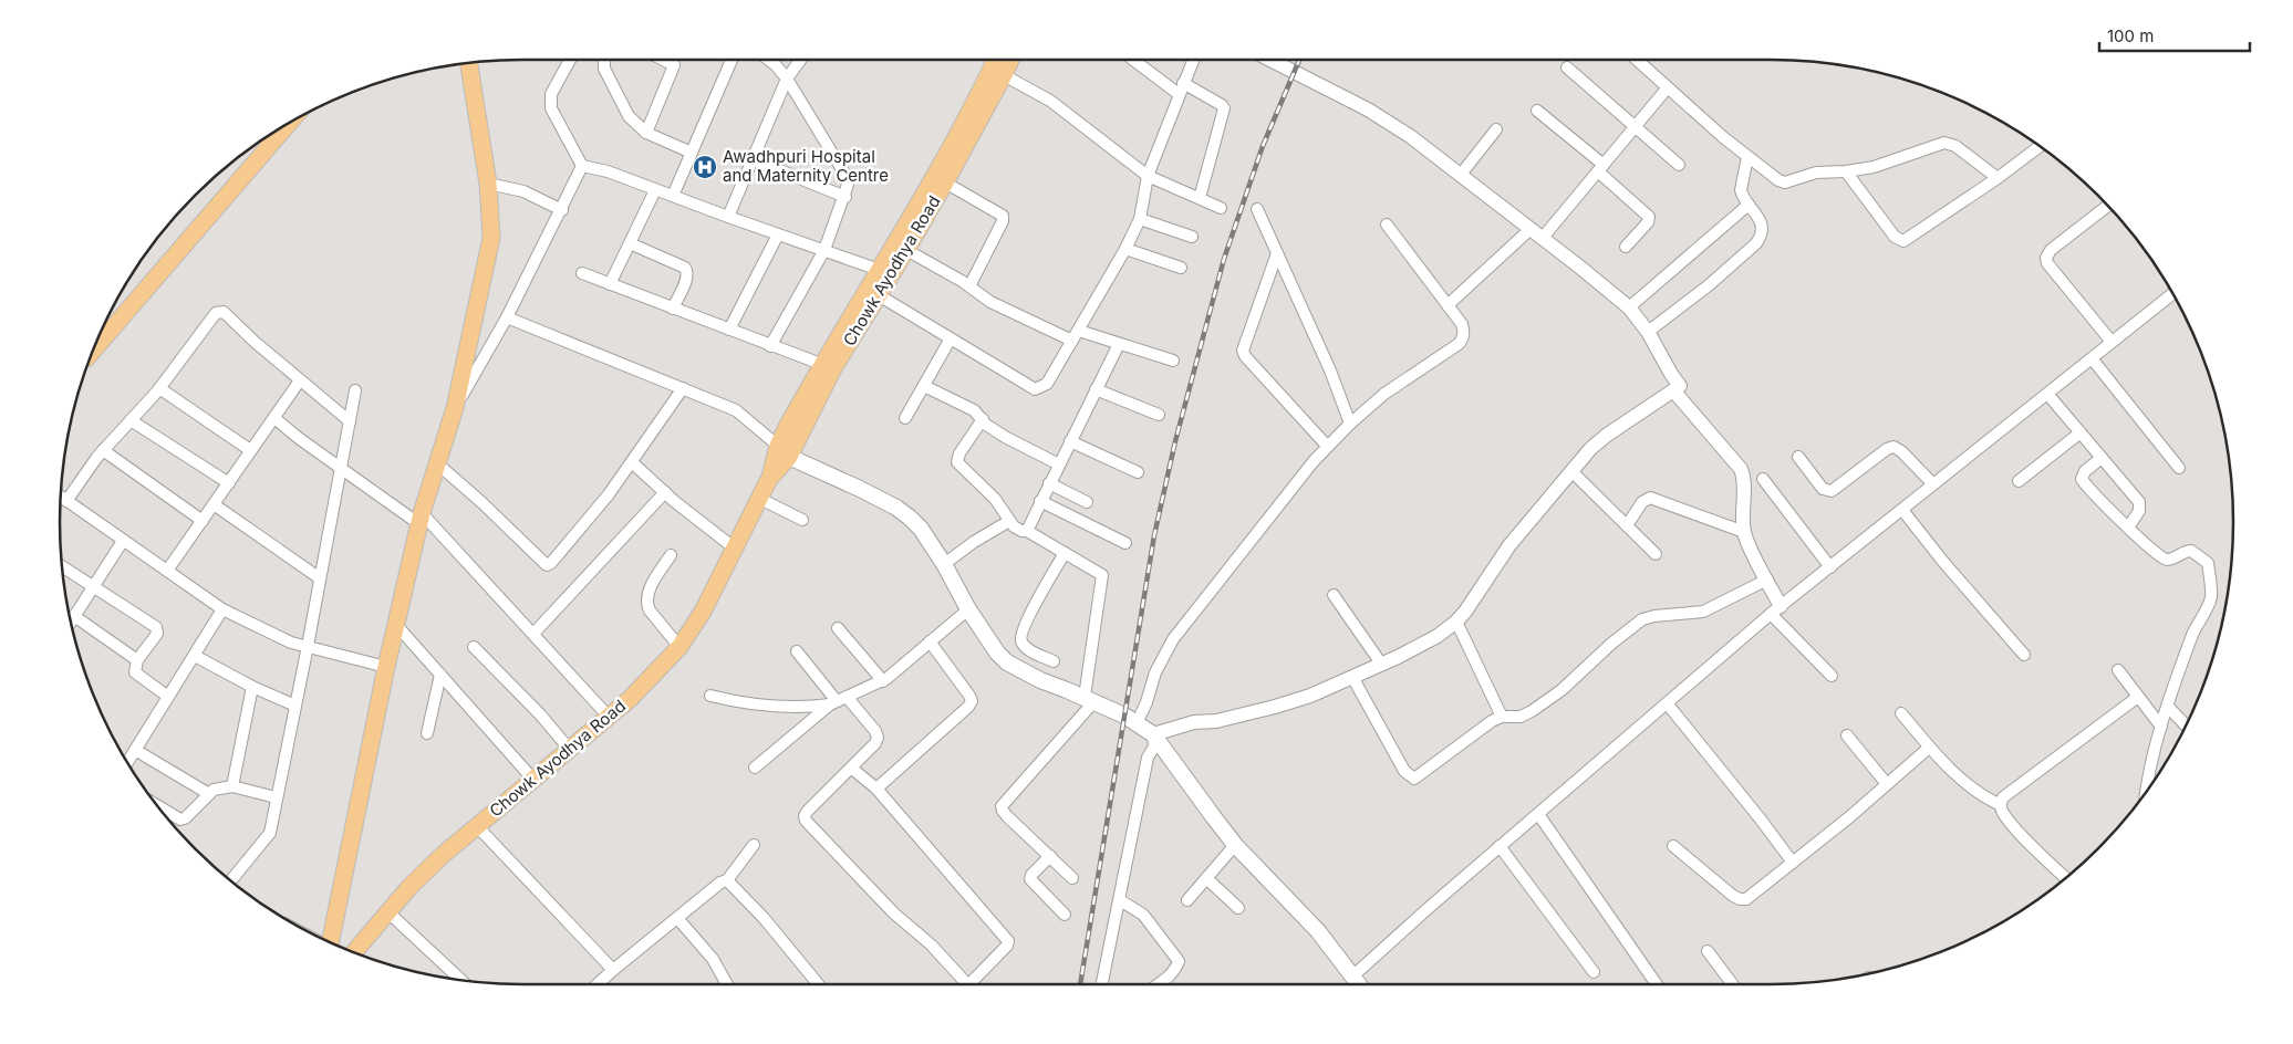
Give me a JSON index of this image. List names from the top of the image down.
{
  "streets": {
    "main road": ["Chowk Ayodhya Road"]
  },
  "places": {
    "hospital": ["Awadhpuri Hospital and Maternity Centre"]
  },
  "scale_bar": "100 m"
}
